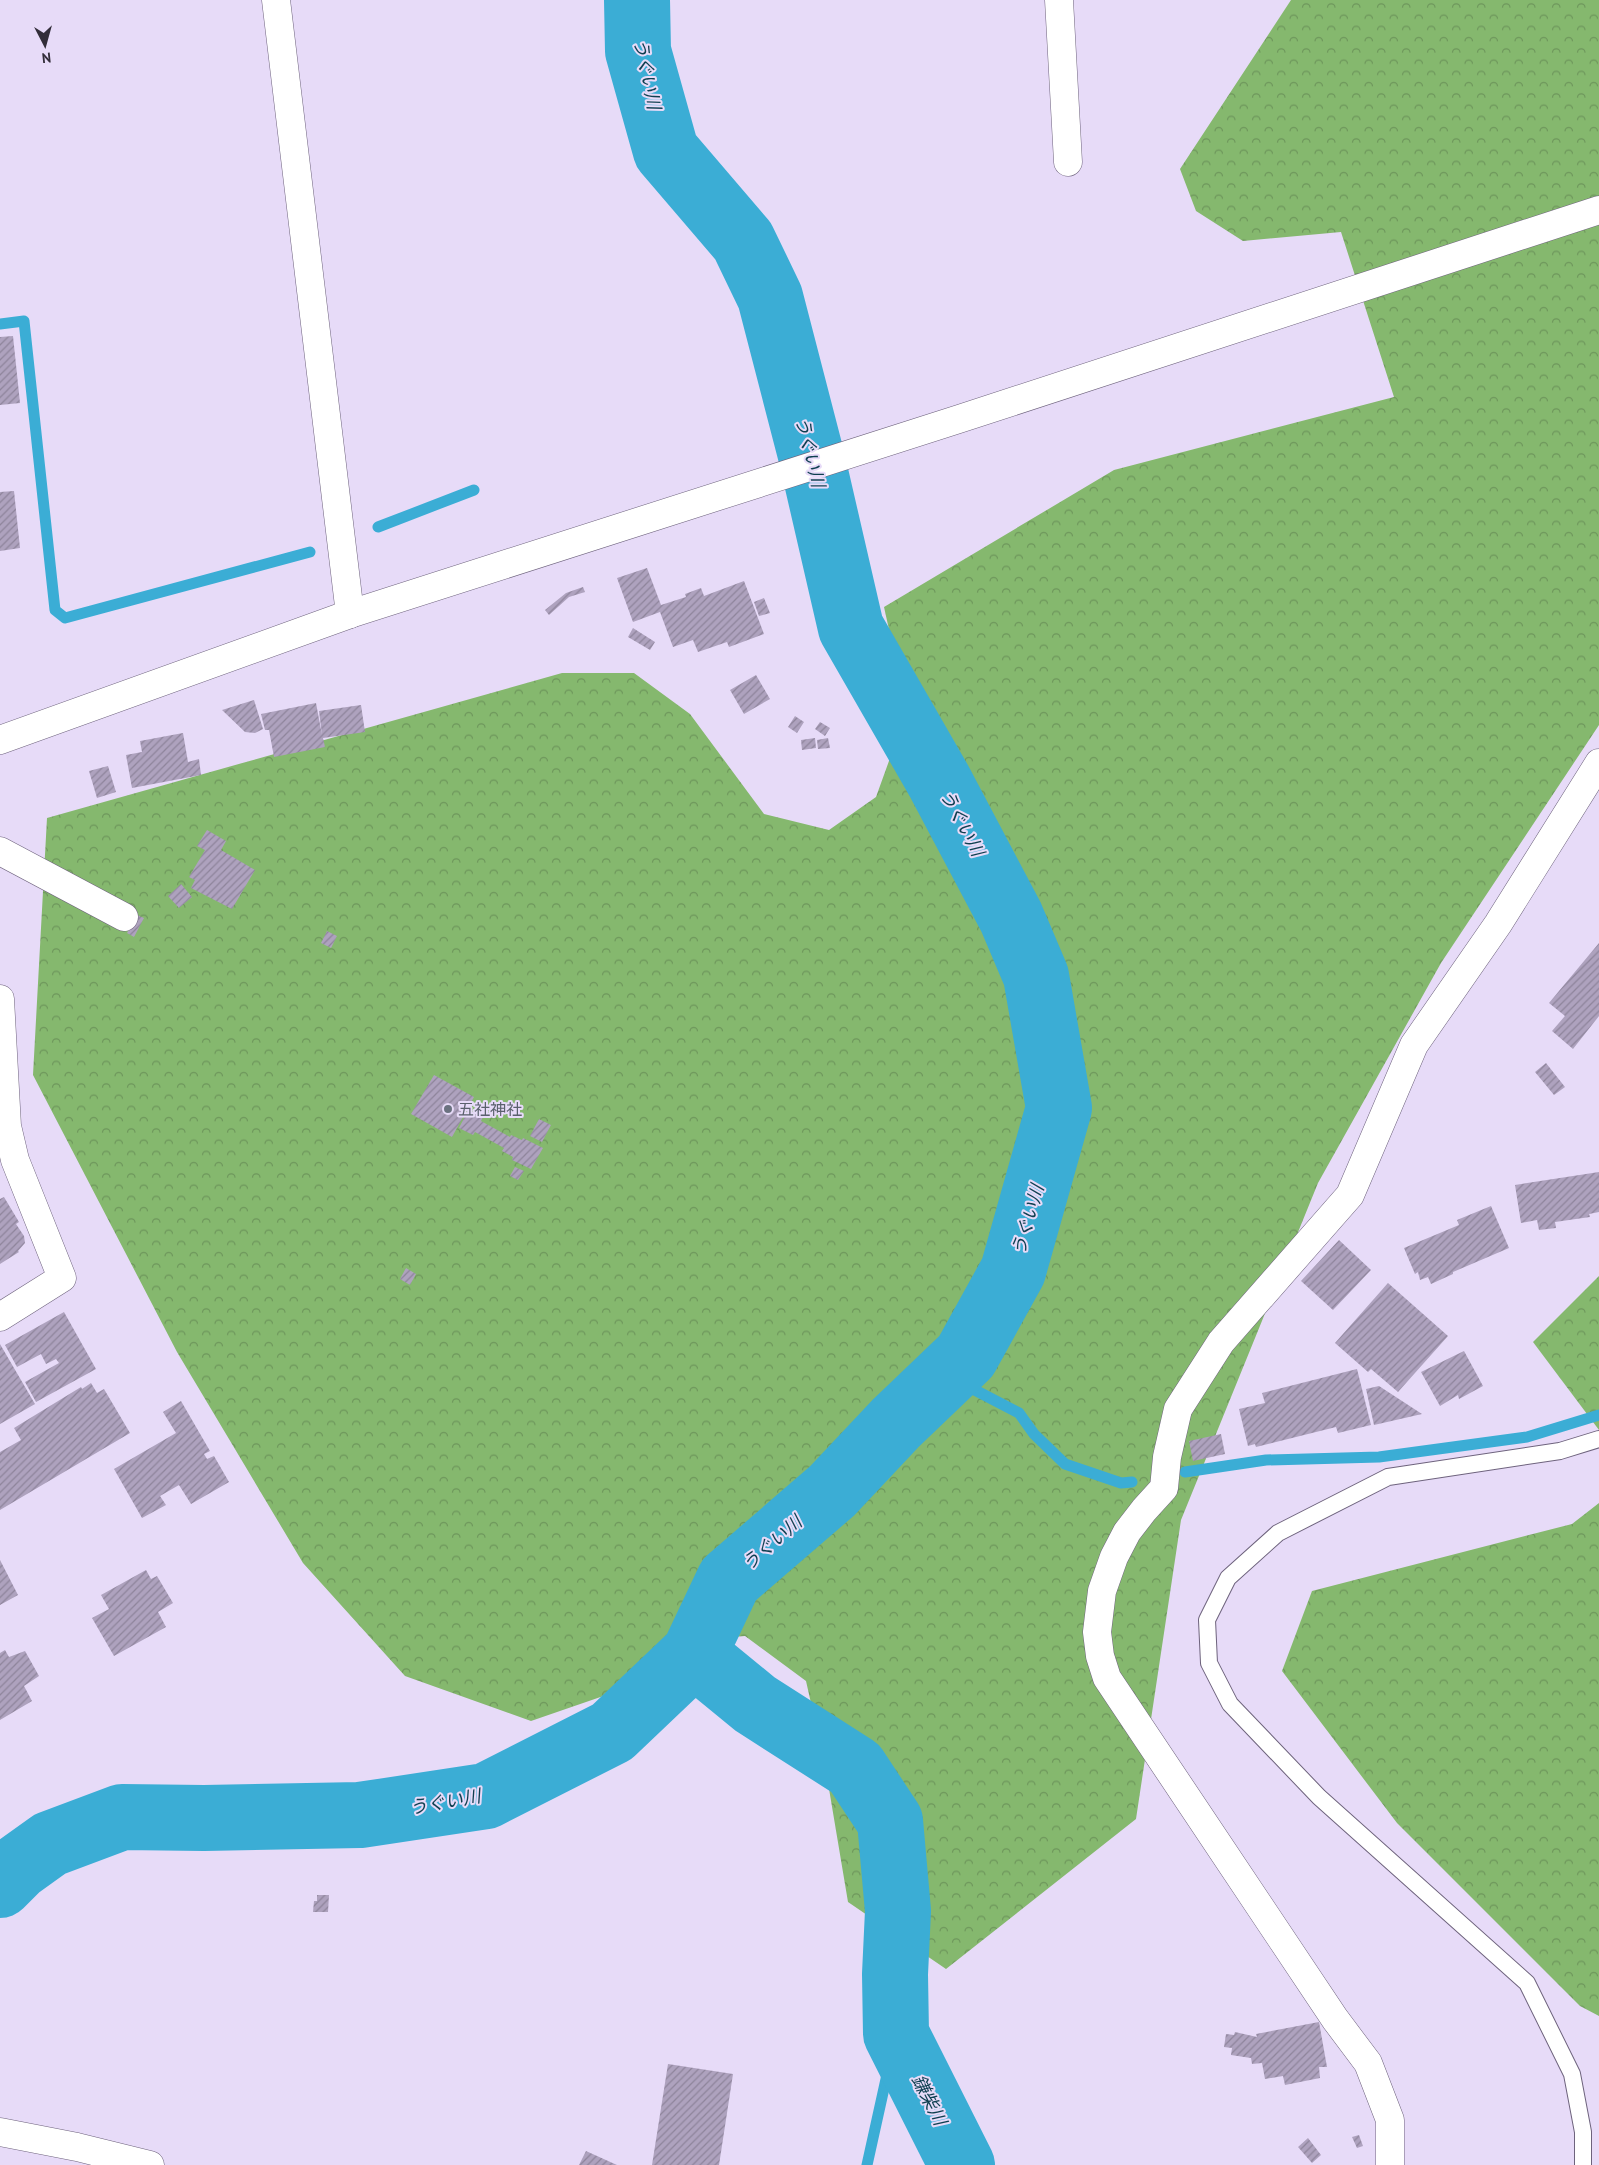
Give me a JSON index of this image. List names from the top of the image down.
{
  "water": ["うぐい川", "鎌柴川"],
  "places": ["五社神社"],
  "north": "bottom"
}
